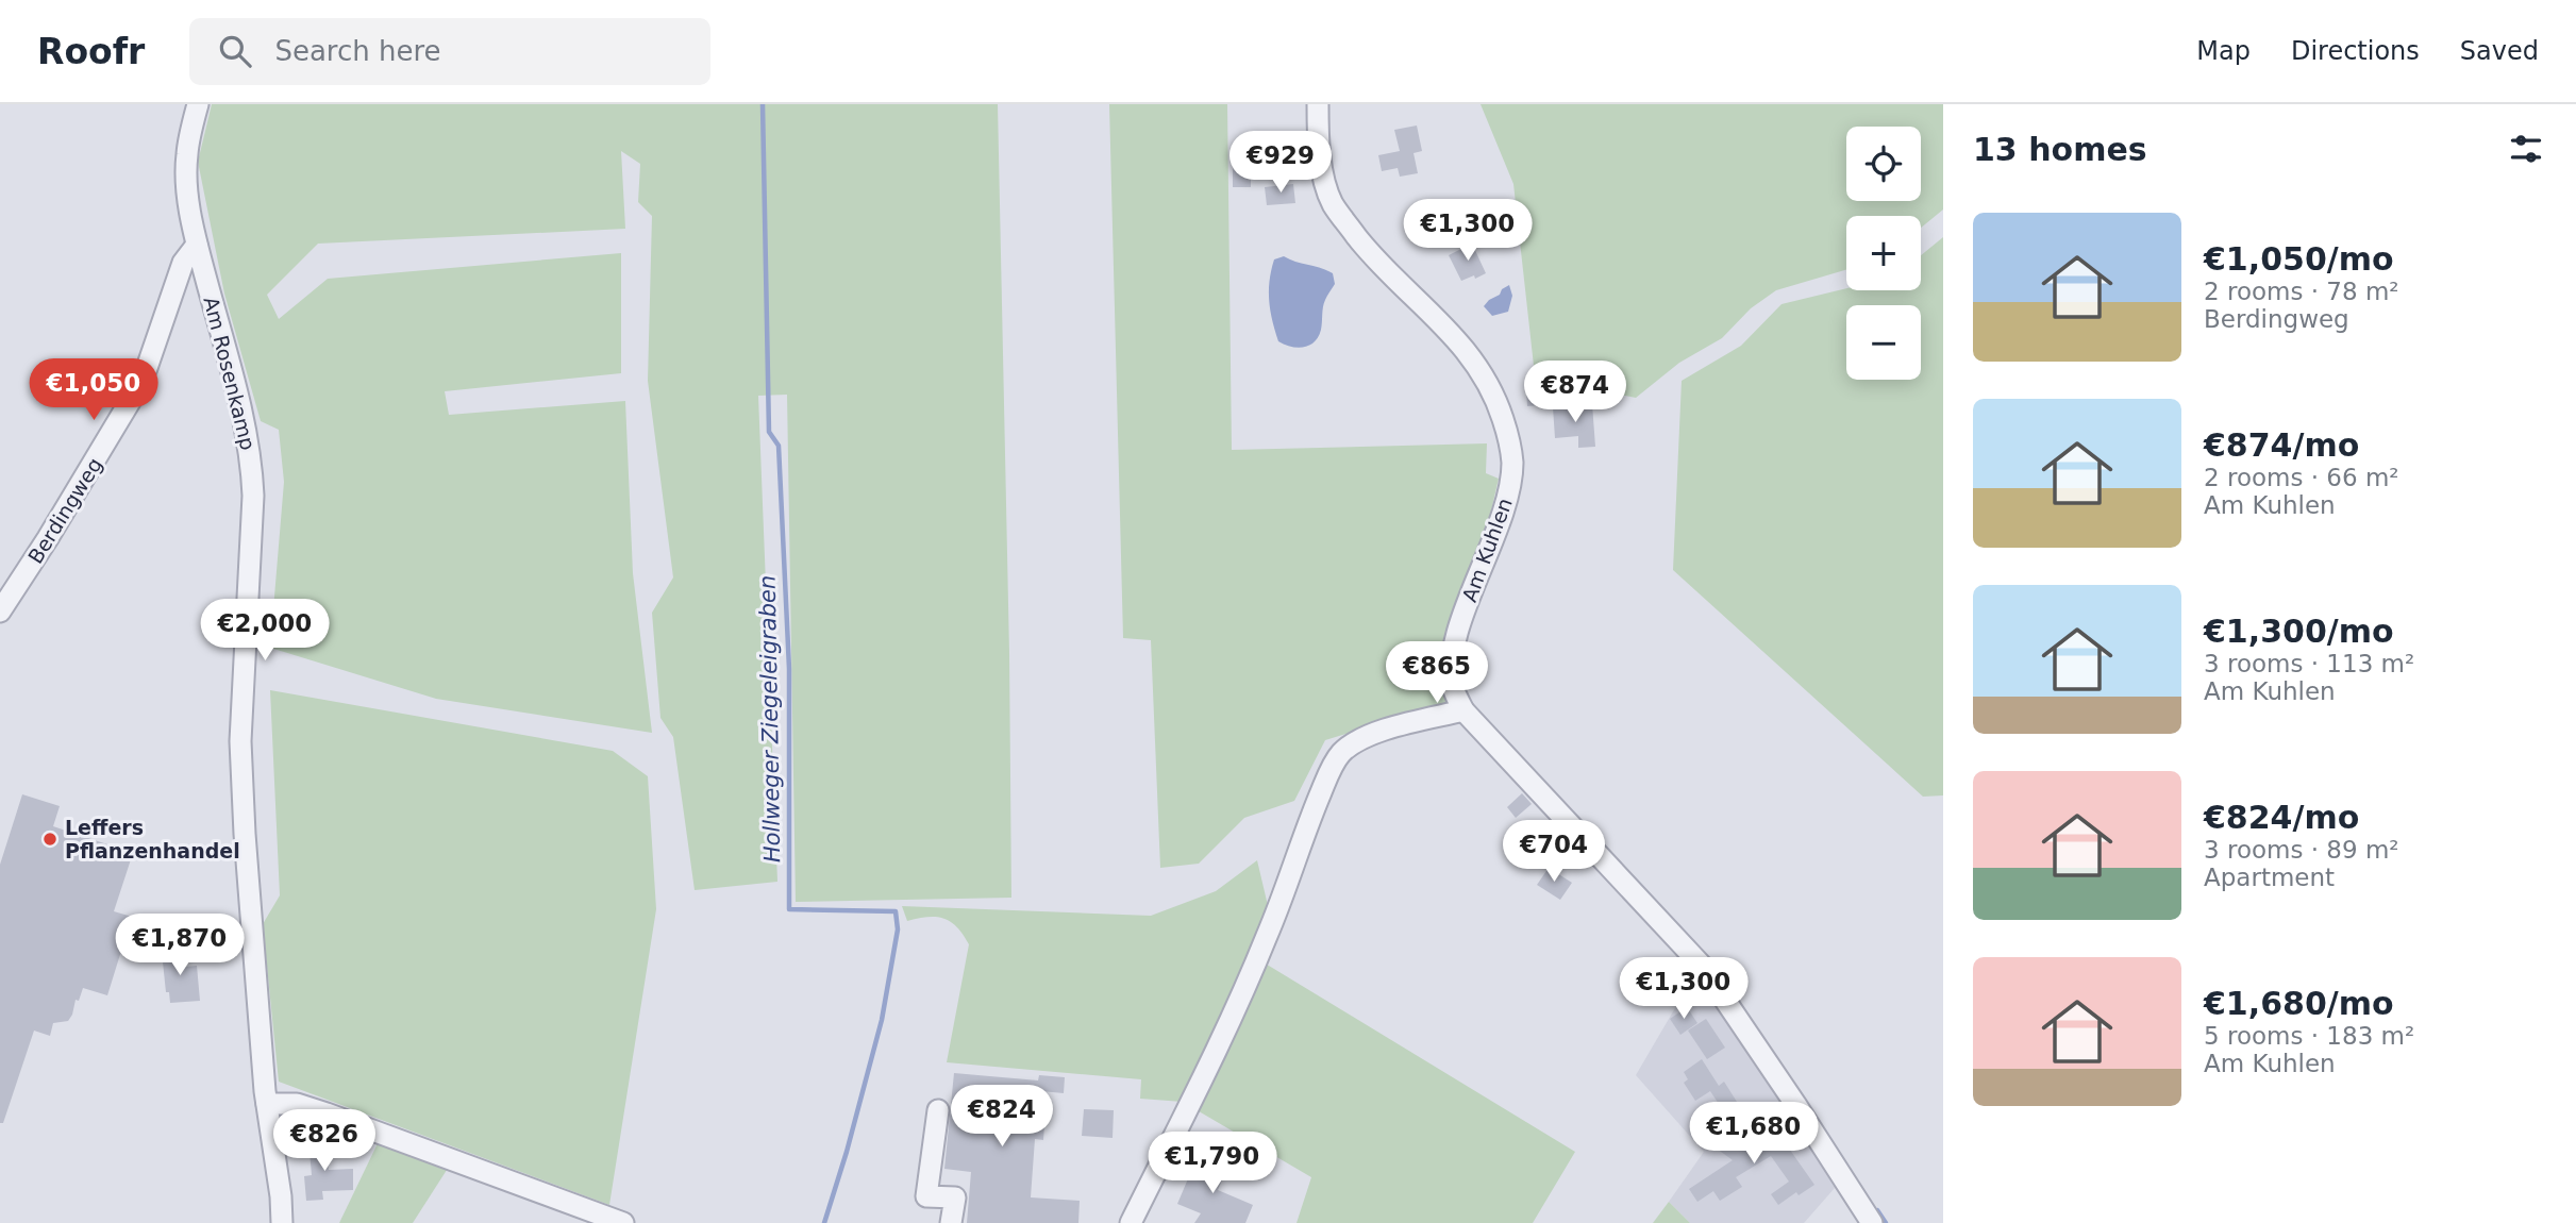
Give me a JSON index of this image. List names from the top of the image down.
{
  "streets": {
    "street": ["Am Rosenkamp", "Berdingweg", "Am Kuhlen"]
  },
  "crossings": [
    ["Am Rosenkamp", "Berdingweg"]
  ],
  "water": ["Hollweger Ziegeleigraben"],
  "places": ["Leffers Pflanzenhandel"],
  "page": {
    "header": "Roofr",
    "search": "Search here",
    "nav": ["Map", "Directions", "Saved"],
    "heading": "13 homes",
    "map_buttons": ["+", "−"],
    "price": [
      "€929",
      "€1,300",
      "€1,050",
      "€874",
      "€2,000",
      "€865",
      "€704",
      "€1,870",
      "€1,300",
      "€824",
      "€1,680",
      "€826",
      "€1,790"
    ],
    "list": [
      {
        "name": "€1,050/mo",
        "note": "2 rooms · 78 m² · Berdingweg"
      },
      {
        "name": "€874/mo",
        "note": "2 rooms · 66 m² · Am Kuhlen"
      },
      {
        "name": "€1,300/mo",
        "note": "3 rooms · 113 m² · Am Kuhlen"
      },
      {
        "name": "€824/mo",
        "note": "3 rooms · 89 m² · Apartment"
      },
      {
        "name": "€1,680/mo",
        "note": "5 rooms · 183 m² · Am Kuhlen"
      }
    ]
  }
}
